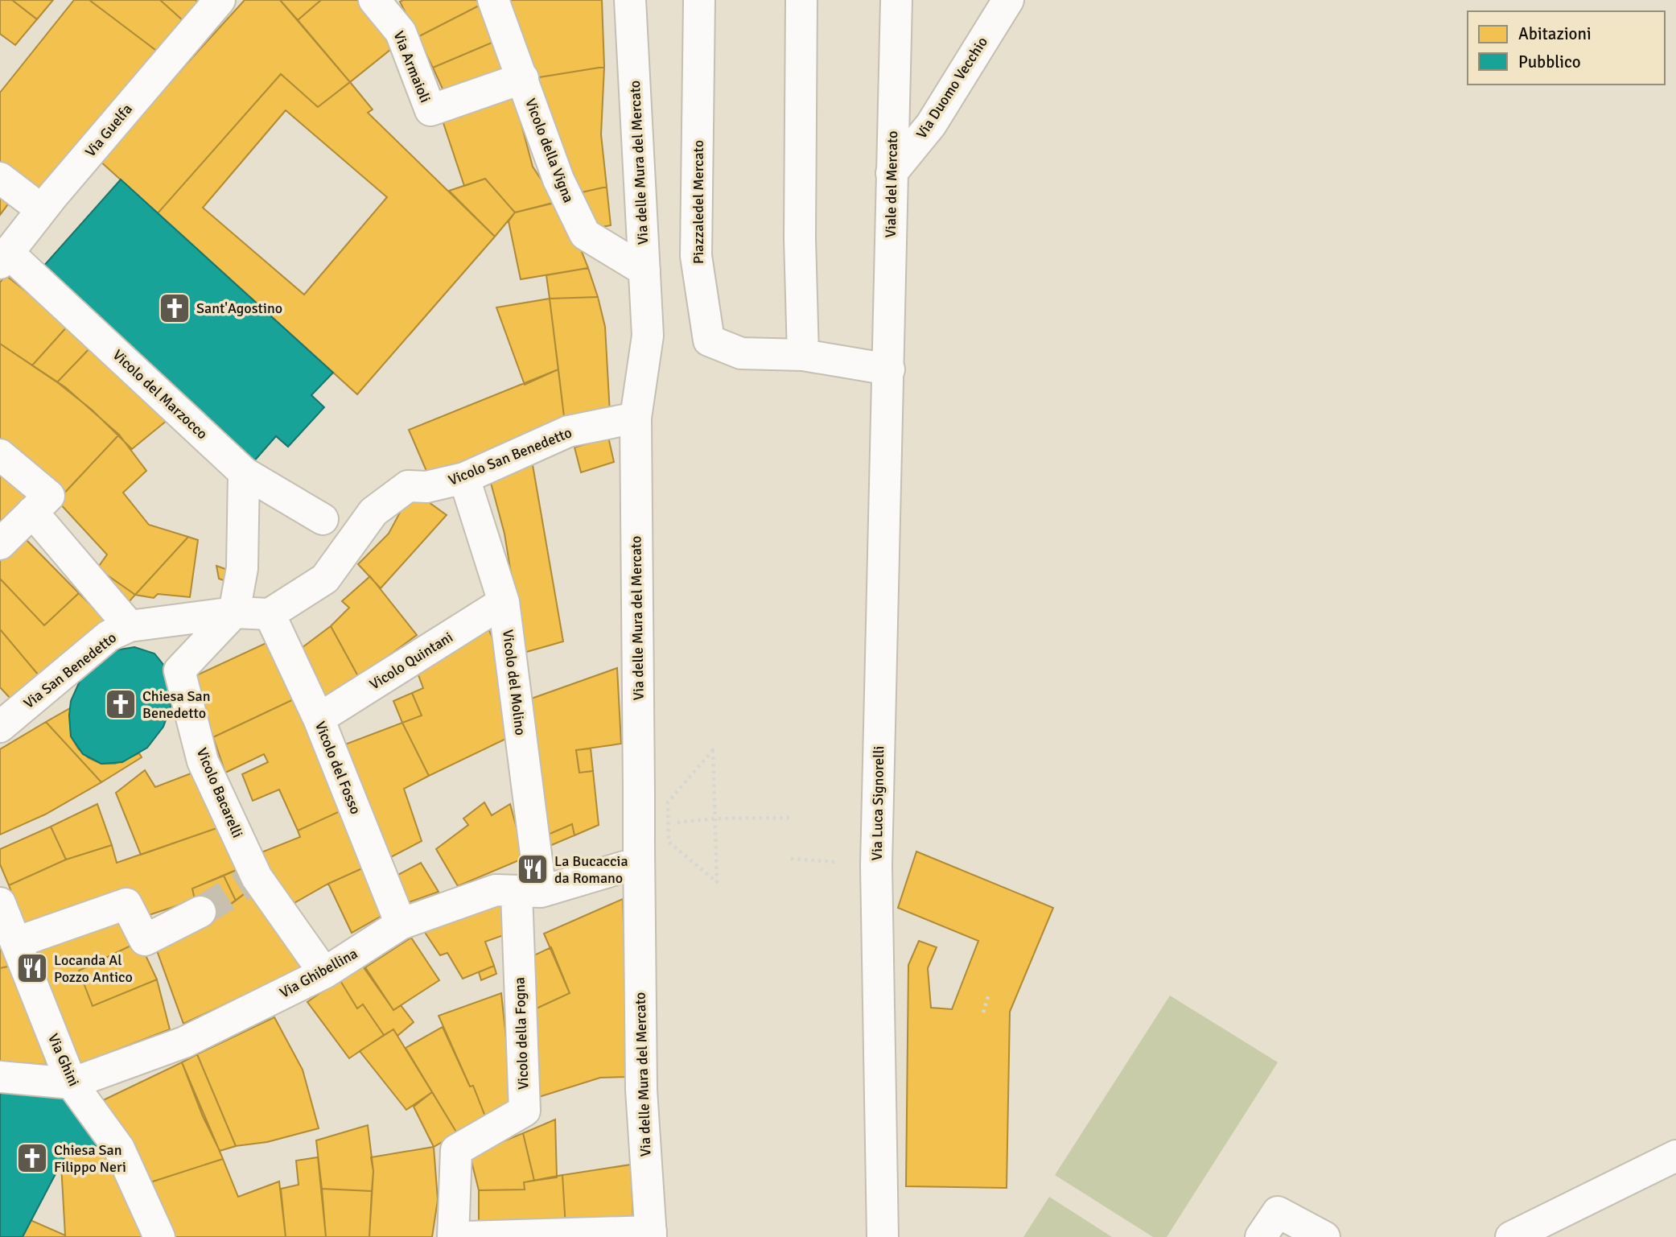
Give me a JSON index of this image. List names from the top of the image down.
{
  "streets": {
    "street": [
      "Via Armaioli",
      "Via Duomo Vecchio",
      "Via Guelfa",
      "Vicolo della Vigna",
      "Via delle Mura del Mercato",
      "Viale del Mercato",
      "Piazzaledel Mercato",
      "Vicolo del Marzocco",
      "Vicolo San Benedetto",
      "Vicolo Quintani",
      "Via San Benedetto",
      "Vicolo del Molino",
      "Vicolo del Fosso",
      "Vicolo Bacarelli",
      "Via Luca Signorelli",
      "Via Ghibellina",
      "Vicolo della Fogna",
      "Via Ghini"
    ]
  },
  "crossings": [
    ["Via Armaioli", "Vicolo della Vigna"],
    ["Via Duomo Vecchio", "Viale del Mercato"],
    ["Via Guelfa", "Vicolo del Marzocco"],
    ["Vicolo della Vigna", "Via delle Mura del Mercato"],
    ["Via delle Mura del Mercato", "Vicolo San Benedetto"],
    ["Via delle Mura del Mercato", "Via Ghibellina"],
    ["Viale del Mercato", "Piazzaledel Mercato"],
    ["Viale del Mercato", "Via Luca Signorelli"],
    ["Piazzaledel Mercato", "Via Luca Signorelli"],
    ["Vicolo San Benedetto", "Vicolo del Molino"],
    ["Vicolo San Benedetto", "Vicolo del Fosso"],
    ["Vicolo Quintani", "Vicolo del Molino"],
    ["Vicolo Quintani", "Vicolo del Fosso"],
    ["Vicolo del Molino", "Via Ghibellina"],
    ["Vicolo del Molino", "Vicolo della Fogna"],
    ["Vicolo del Fosso", "Via Ghibellina"],
    ["Vicolo Bacarelli", "Via Ghibellina"],
    ["Via Ghibellina", "Vicolo della Fogna"],
    ["Via Ghibellina", "Via Ghini"]
  ],
  "places": {
    "church": ["Sant'Agostino", "Chiesa San Benedetto", "Chiesa San Filippo Neri"],
    "restaurant": ["La Bucaccia da Romano", "Locanda Al Pozzo Antico"]
  },
  "legend": ["Abitazioni", "Pubblico"]
}
